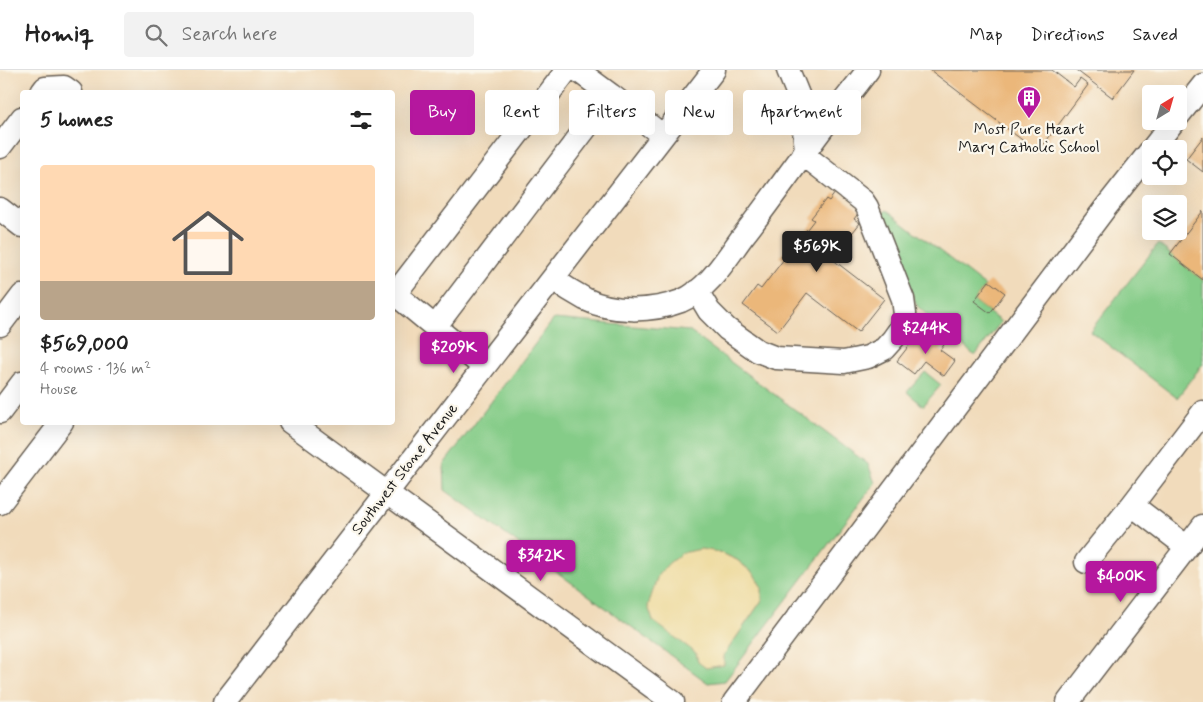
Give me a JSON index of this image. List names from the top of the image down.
{
  "streets": {
    "street": ["Southwest Stone Avenue"]
  },
  "places": {
    "building": ["Most Pure Heart Mary Catholic School"]
  },
  "north": "top right",
  "page": {
    "header": "Homiq",
    "search": "Search here",
    "nav": ["Map", "Directions", "Saved"],
    "chip": [
      "Buy",
      "Rent",
      "Filters",
      "New",
      "Apartment"
    ],
    "heading": "5 homes",
    "list": [
      {
        "name": "$569,000",
        "note": "4 rooms · 136 m² · House"
      }
    ],
    "price": [
      "$569K",
      "$244K",
      "$209K",
      "$342K",
      "$400K"
    ]
  }
}
